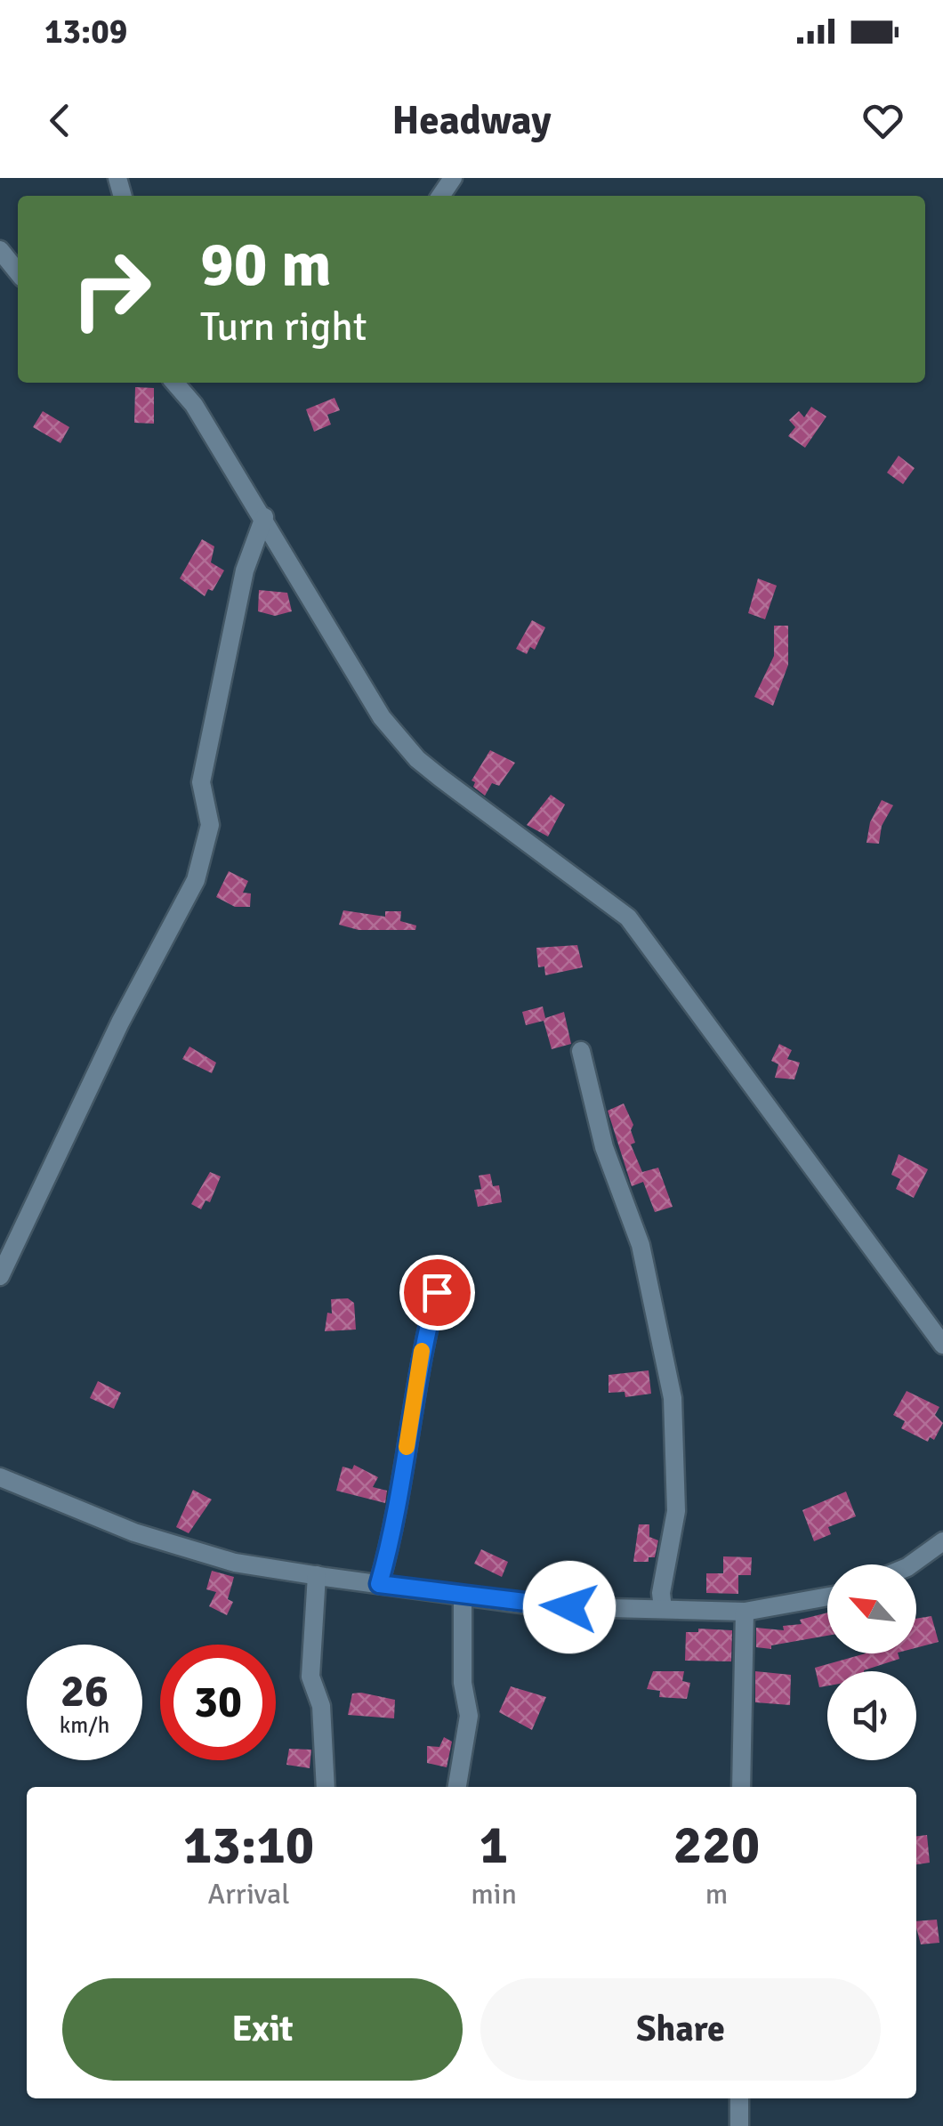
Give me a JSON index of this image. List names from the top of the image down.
{
  "north": "top left",
  "page": {
    "status": "13:09",
    "header": "Headway",
    "turn": ["90 m", "Turn right"],
    "speed": "26 km/h",
    "limit": "30",
    "eta": [
      "13:10",
      "Arrival",
      "1",
      "min",
      "220",
      "m"
    ],
    "buttons": ["Exit", "Share"]
  }
}
